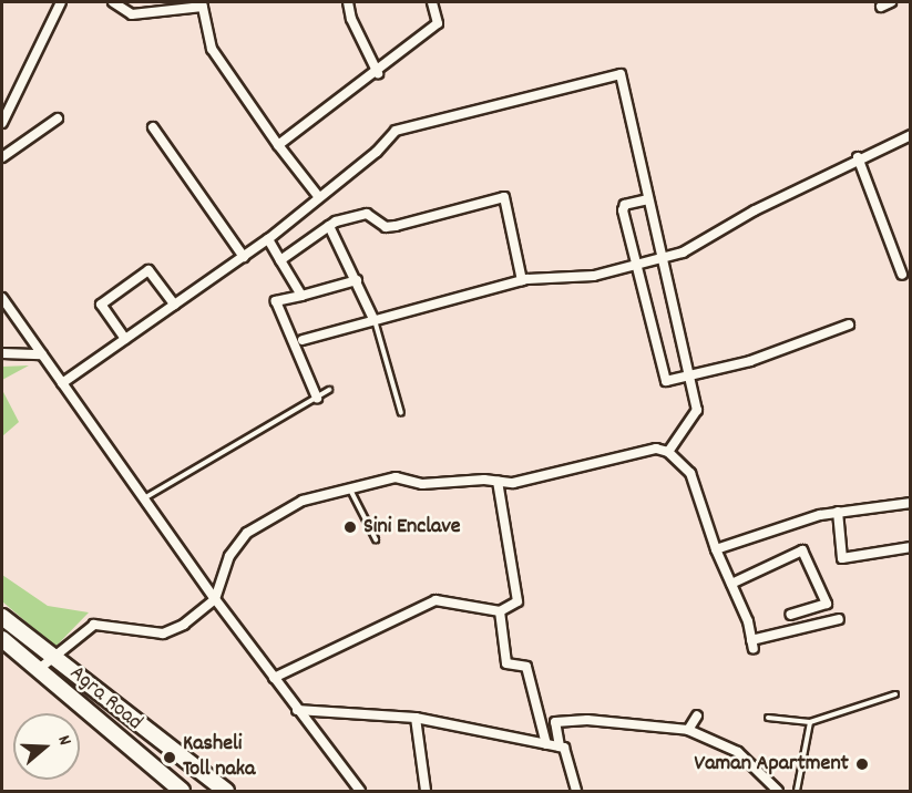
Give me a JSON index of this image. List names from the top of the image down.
{
  "streets": {
    "highway": ["Agra Road"]
  },
  "places": ["Sini Enclave", "Kasheli Toll naka", "Vaman Apartment"],
  "north": "right"
}
